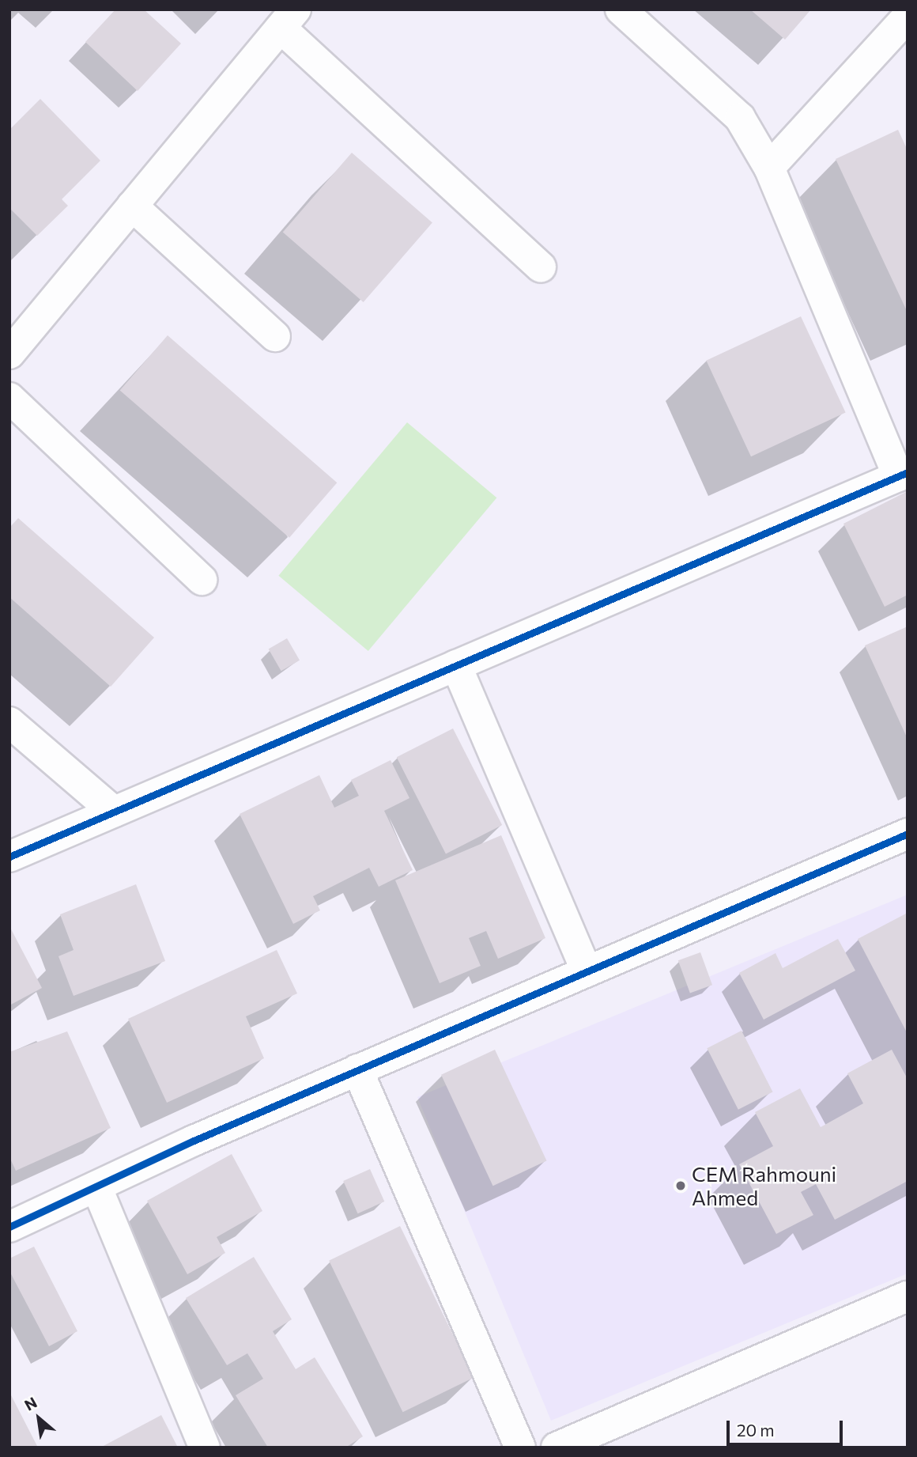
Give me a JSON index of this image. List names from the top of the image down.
{
  "places": ["CEM Rahmouni Ahmed"],
  "scale_bar": "20 m",
  "north": "top left"
}
